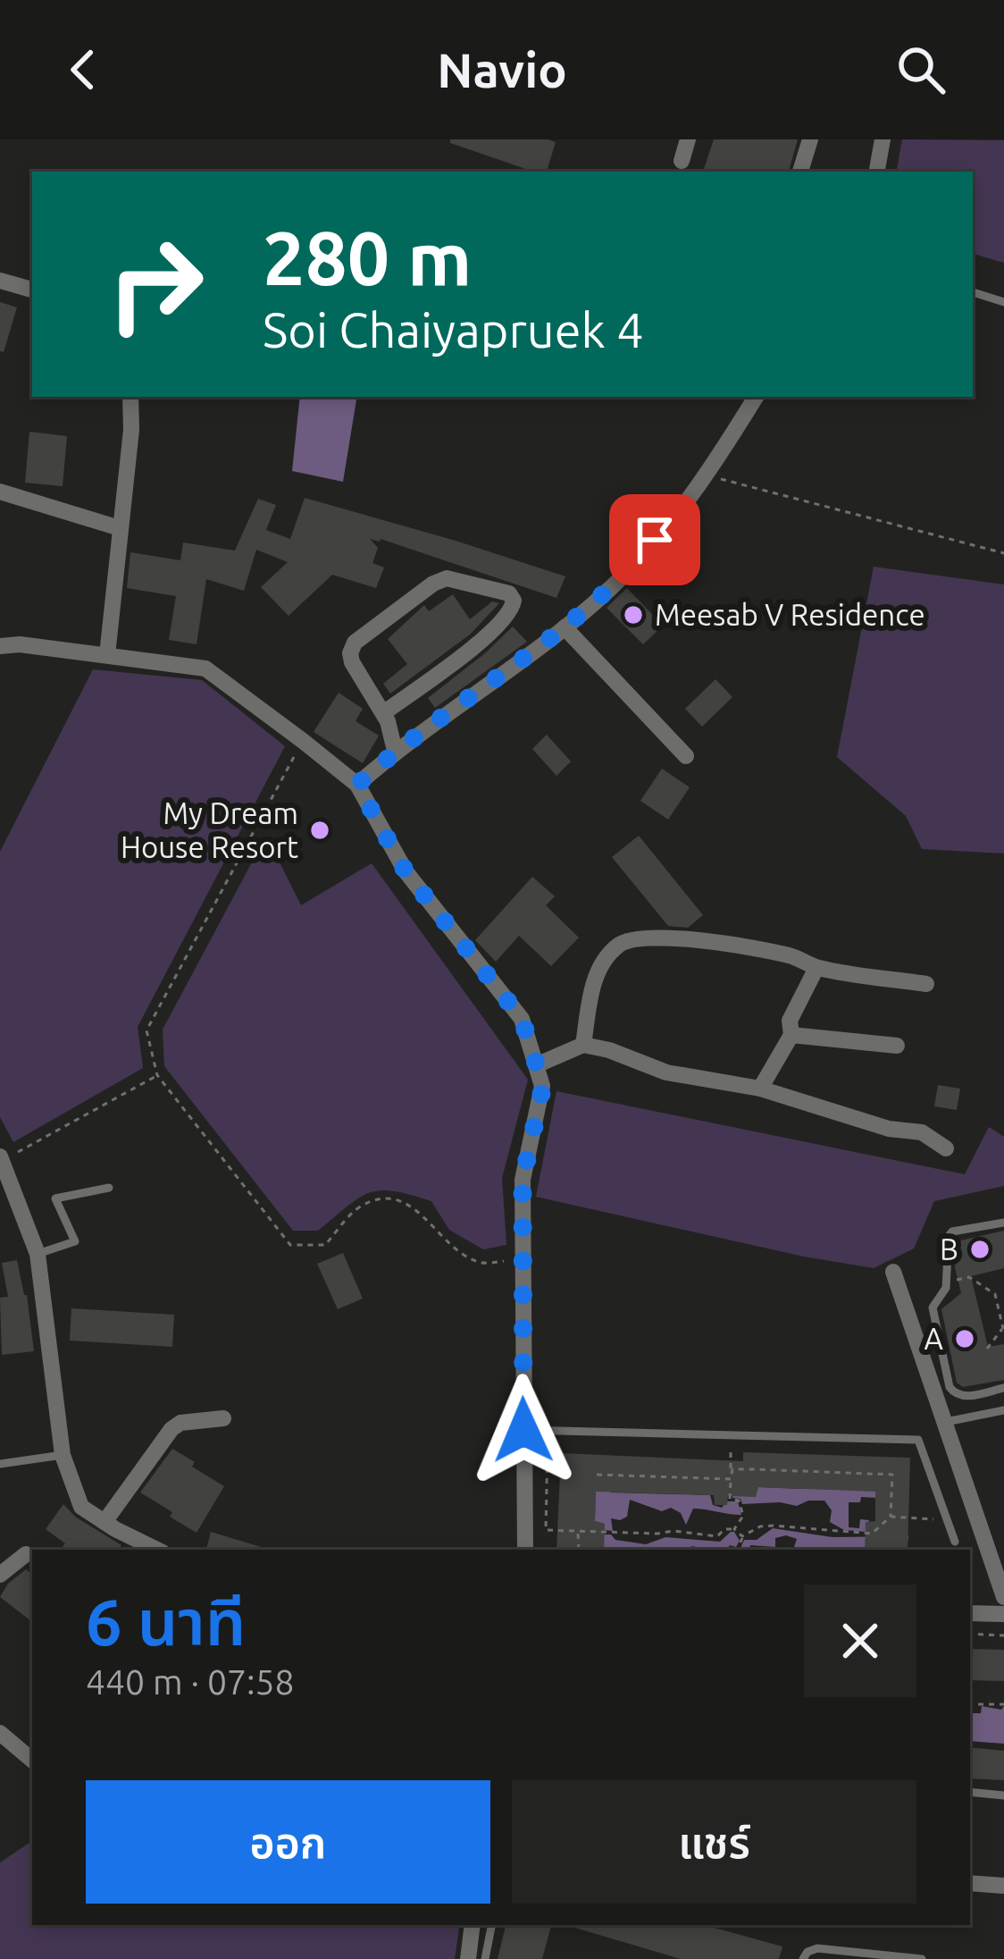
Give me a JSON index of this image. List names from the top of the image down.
{
  "places": [
    "Meesab V Residence",
    "My Dream House Resort",
    "B",
    "A"
  ],
  "page": {
    "header": "Navio",
    "turn": ["280 m", "Soi Chaiyapruek 4"],
    "heading": ["6 นาที", "440 m · 07:58"],
    "buttons": ["ออก", "แชร์"]
  }
}
